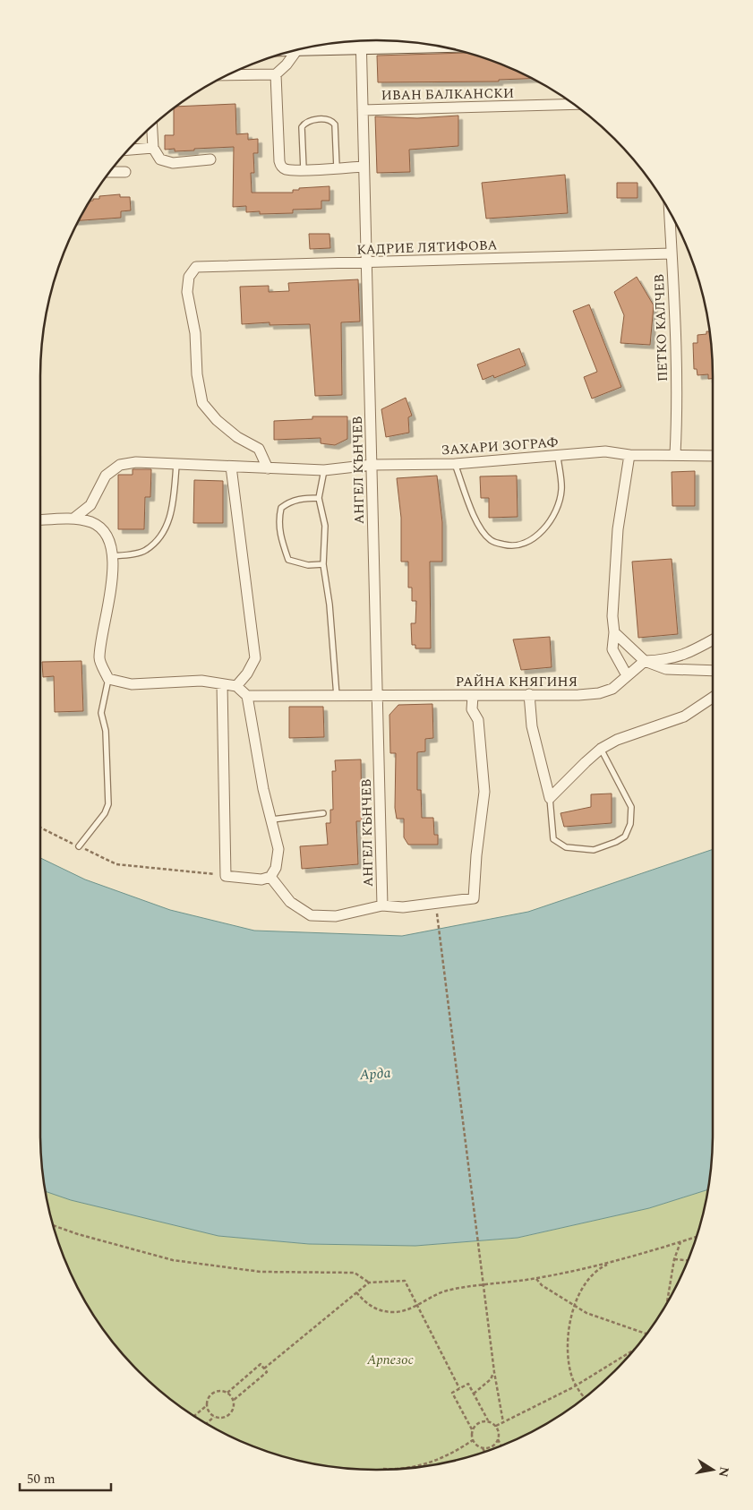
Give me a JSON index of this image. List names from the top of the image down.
{
  "streets": {
    "street": [
      "ИВАН БАЛКАНСКИ",
      "КАДРИЕ ЛЯТИФОВА",
      "ПЕТКО КАЛЧЕВ",
      "ЗАХАРИ ЗОГРАФ",
      "АНГЕЛ КЪНЧЕВ",
      "РАЙНА КНЯГИНЯ"
    ]
  },
  "crossings": [
    ["ИВАН БАЛКАНСКИ", "АНГЕЛ КЪНЧЕВ"],
    ["КАДРИЕ ЛЯТИФОВА", "ПЕТКО КАЛЧЕВ"],
    ["КАДРИЕ ЛЯТИФОВА", "ЗАХАРИ ЗОГРАФ"],
    ["КАДРИЕ ЛЯТИФОВА", "АНГЕЛ КЪНЧЕВ"],
    ["ПЕТКО КАЛЧЕВ", "ЗАХАРИ ЗОГРАФ"],
    ["ЗАХАРИ ЗОГРАФ", "АНГЕЛ КЪНЧЕВ"],
    ["АНГЕЛ КЪНЧЕВ", "РАЙНА КНЯГИНЯ"]
  ],
  "water": ["Арда"],
  "parks": ["Арпезос"],
  "scale_bar": "50 m",
  "north": "right"
}
